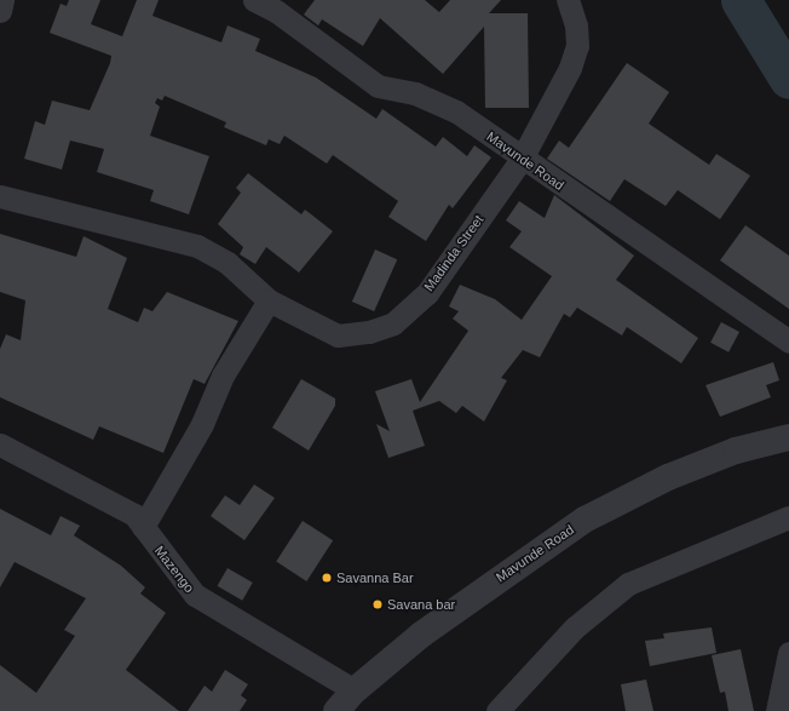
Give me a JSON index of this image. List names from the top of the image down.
{
  "streets": {
    "street": ["Mavunde Road", "Madinda Street", "Mazengo"]
  },
  "crossings": [
    ["Mavunde Road", "Madinda Street"],
    ["Mavunde Road", "Mazengo"]
  ],
  "places": ["Savanna Bar", "Savana bar"]
}
